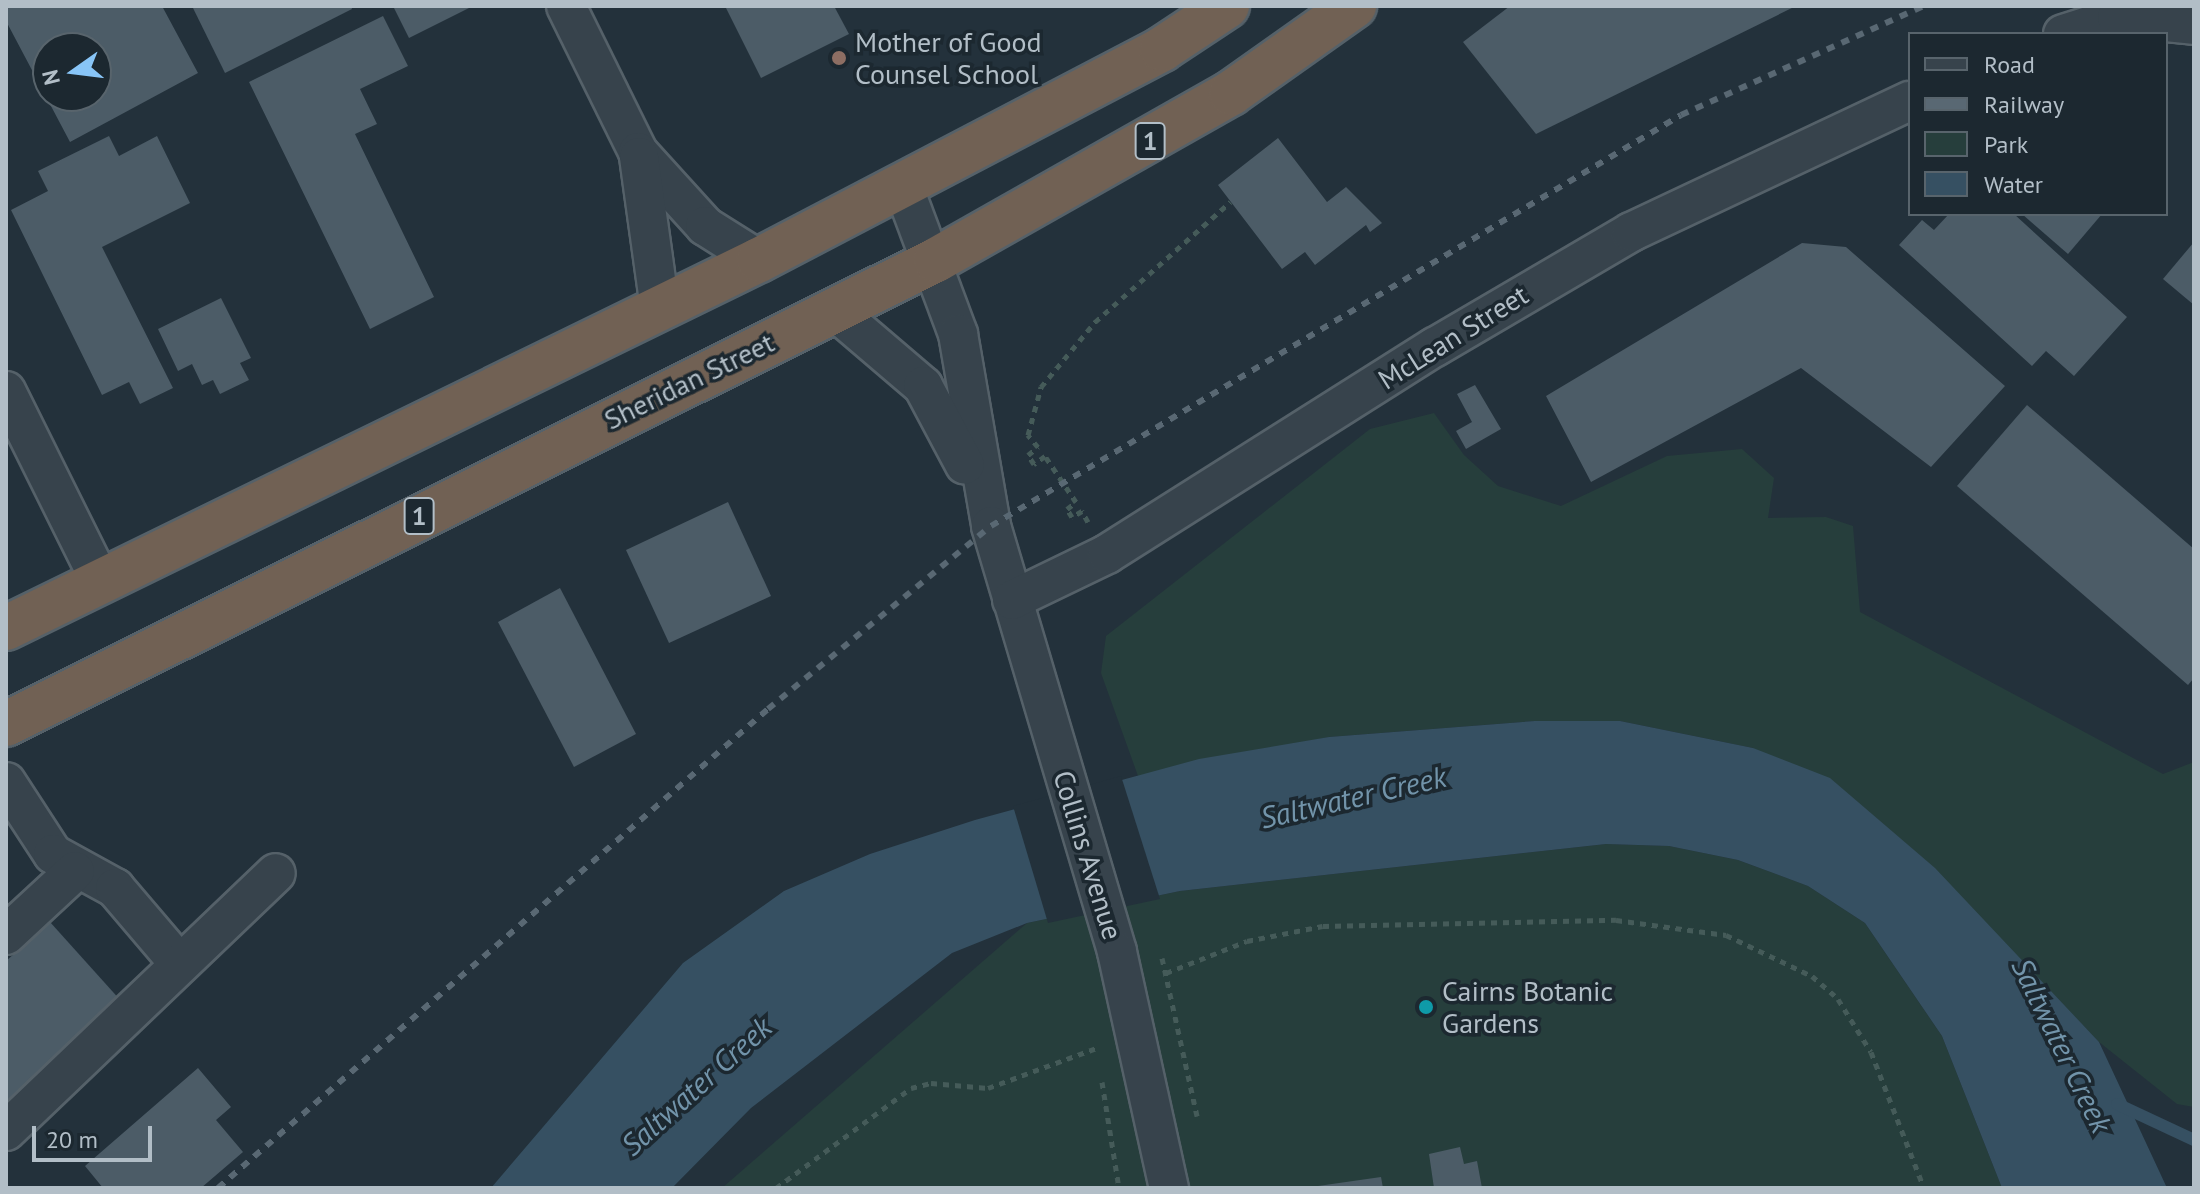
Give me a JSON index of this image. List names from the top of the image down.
{
  "streets": {
    "highway": ["1", "Sheridan Street"],
    "street": ["McLean Street", "Collins Avenue"]
  },
  "crossings": [
    ["McLean Street", "Collins Avenue"],
    ["Sheridan Street", "Collins Avenue"]
  ],
  "water": ["Saltwater Creek"],
  "places": ["Mother of Good Counsel School", "Cairns Botanic Gardens"],
  "legend": [
    "Road",
    "Railway",
    "Park",
    "Water"
  ],
  "scale_bar": "20 m",
  "north": "left"
}
